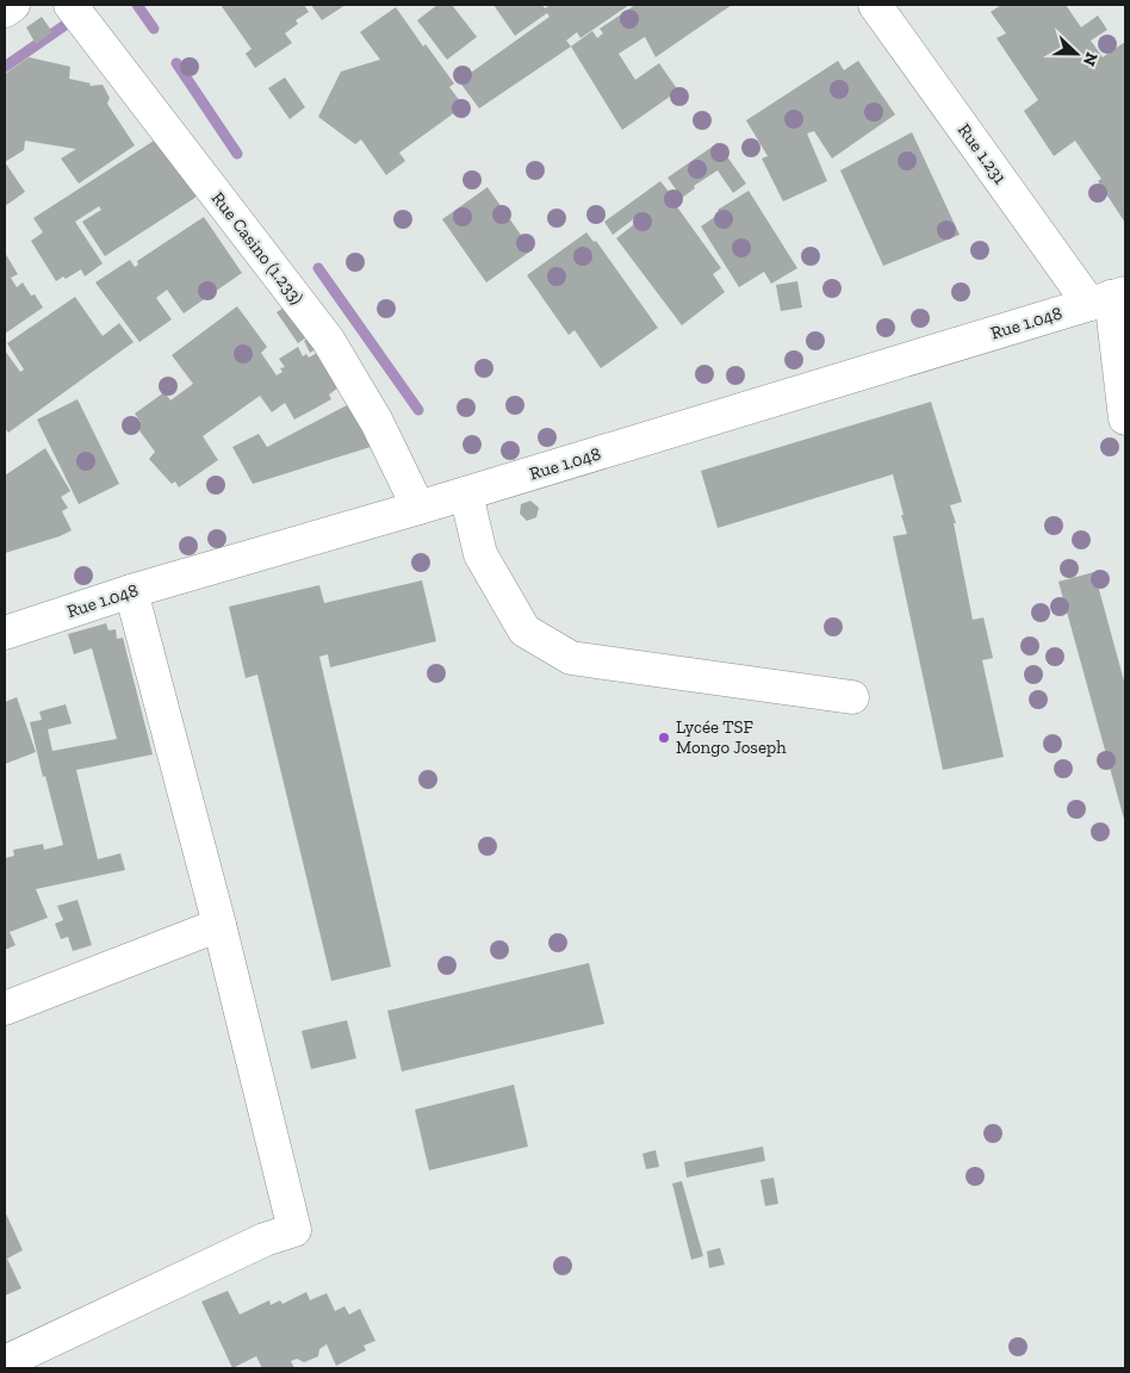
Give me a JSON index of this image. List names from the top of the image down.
{
  "streets": {
    "street": ["Rue 1.231", "Rue Casino (1.233)", "Rue 1.048"]
  },
  "crossings": [
    ["Rue 1.231", "Rue 1.048"],
    ["Rue Casino (1.233)", "Rue 1.048"]
  ],
  "places": ["Lycée TSF Mongo Joseph"],
  "north": "right"
}
